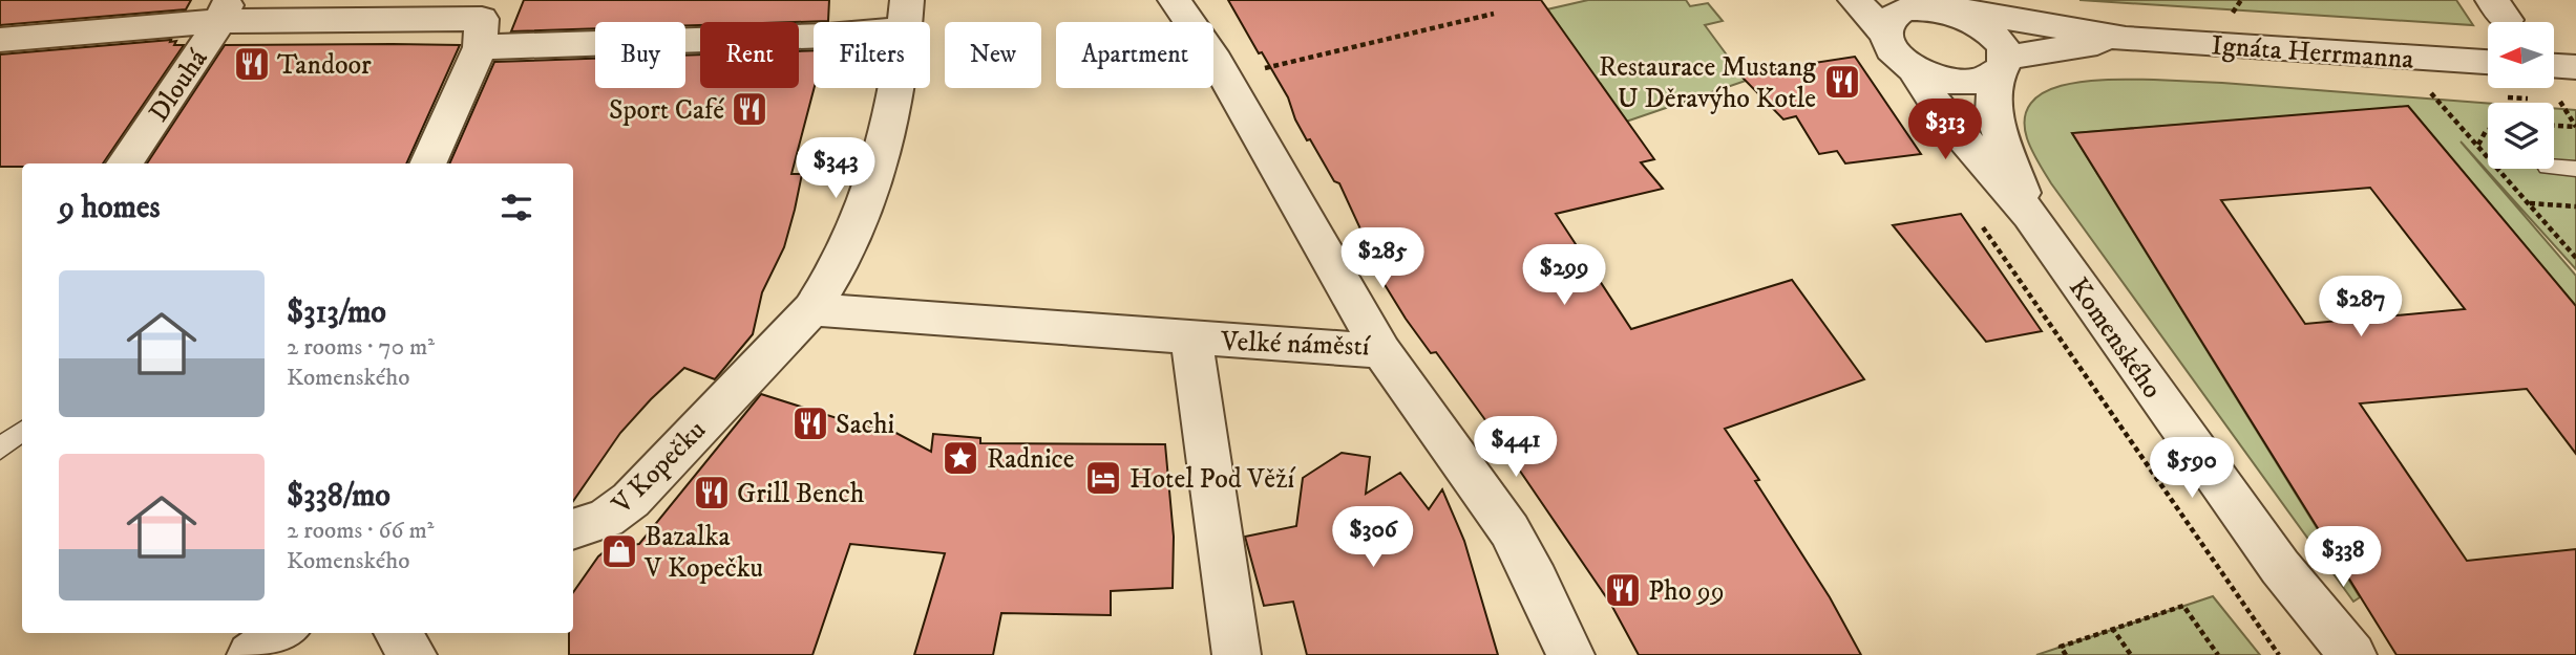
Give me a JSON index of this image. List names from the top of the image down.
{
  "streets": {
    "street": [
      "Ignáta Herrmanna",
      "Dlouhá",
      "Komenského",
      "Velké náměstí",
      "V Kopečku"
    ]
  },
  "crossings": [
    ["Ignáta Herrmanna", "Komenského"],
    ["Velké náměstí", "V Kopečku"]
  ],
  "places": {
    "restaurant": [
      "Tandoor",
      "Restaurace Mustang U Děravýho Kotle",
      "Sport Café",
      "Sachi",
      "Grill Bench",
      "Pho 99"
    ],
    "place": ["Radnice"],
    "hotel": ["Hotel Pod Věží"],
    "shop": ["Bazalka V Kopečku"]
  },
  "north": "left",
  "page": {
    "chip": [
      "Buy",
      "Rent",
      "Filters",
      "New",
      "Apartment"
    ],
    "price": [
      "$313",
      "$343",
      "$285",
      "$299",
      "$287",
      "$441",
      "$590",
      "$306",
      "$338"
    ],
    "heading": "9 homes",
    "list": [
      {
        "name": "$313/mo",
        "note": "2 rooms · 70 m² · Komenského"
      },
      {
        "name": "$338/mo",
        "note": "2 rooms · 66 m² · Komenského"
      }
    ]
  }
}
